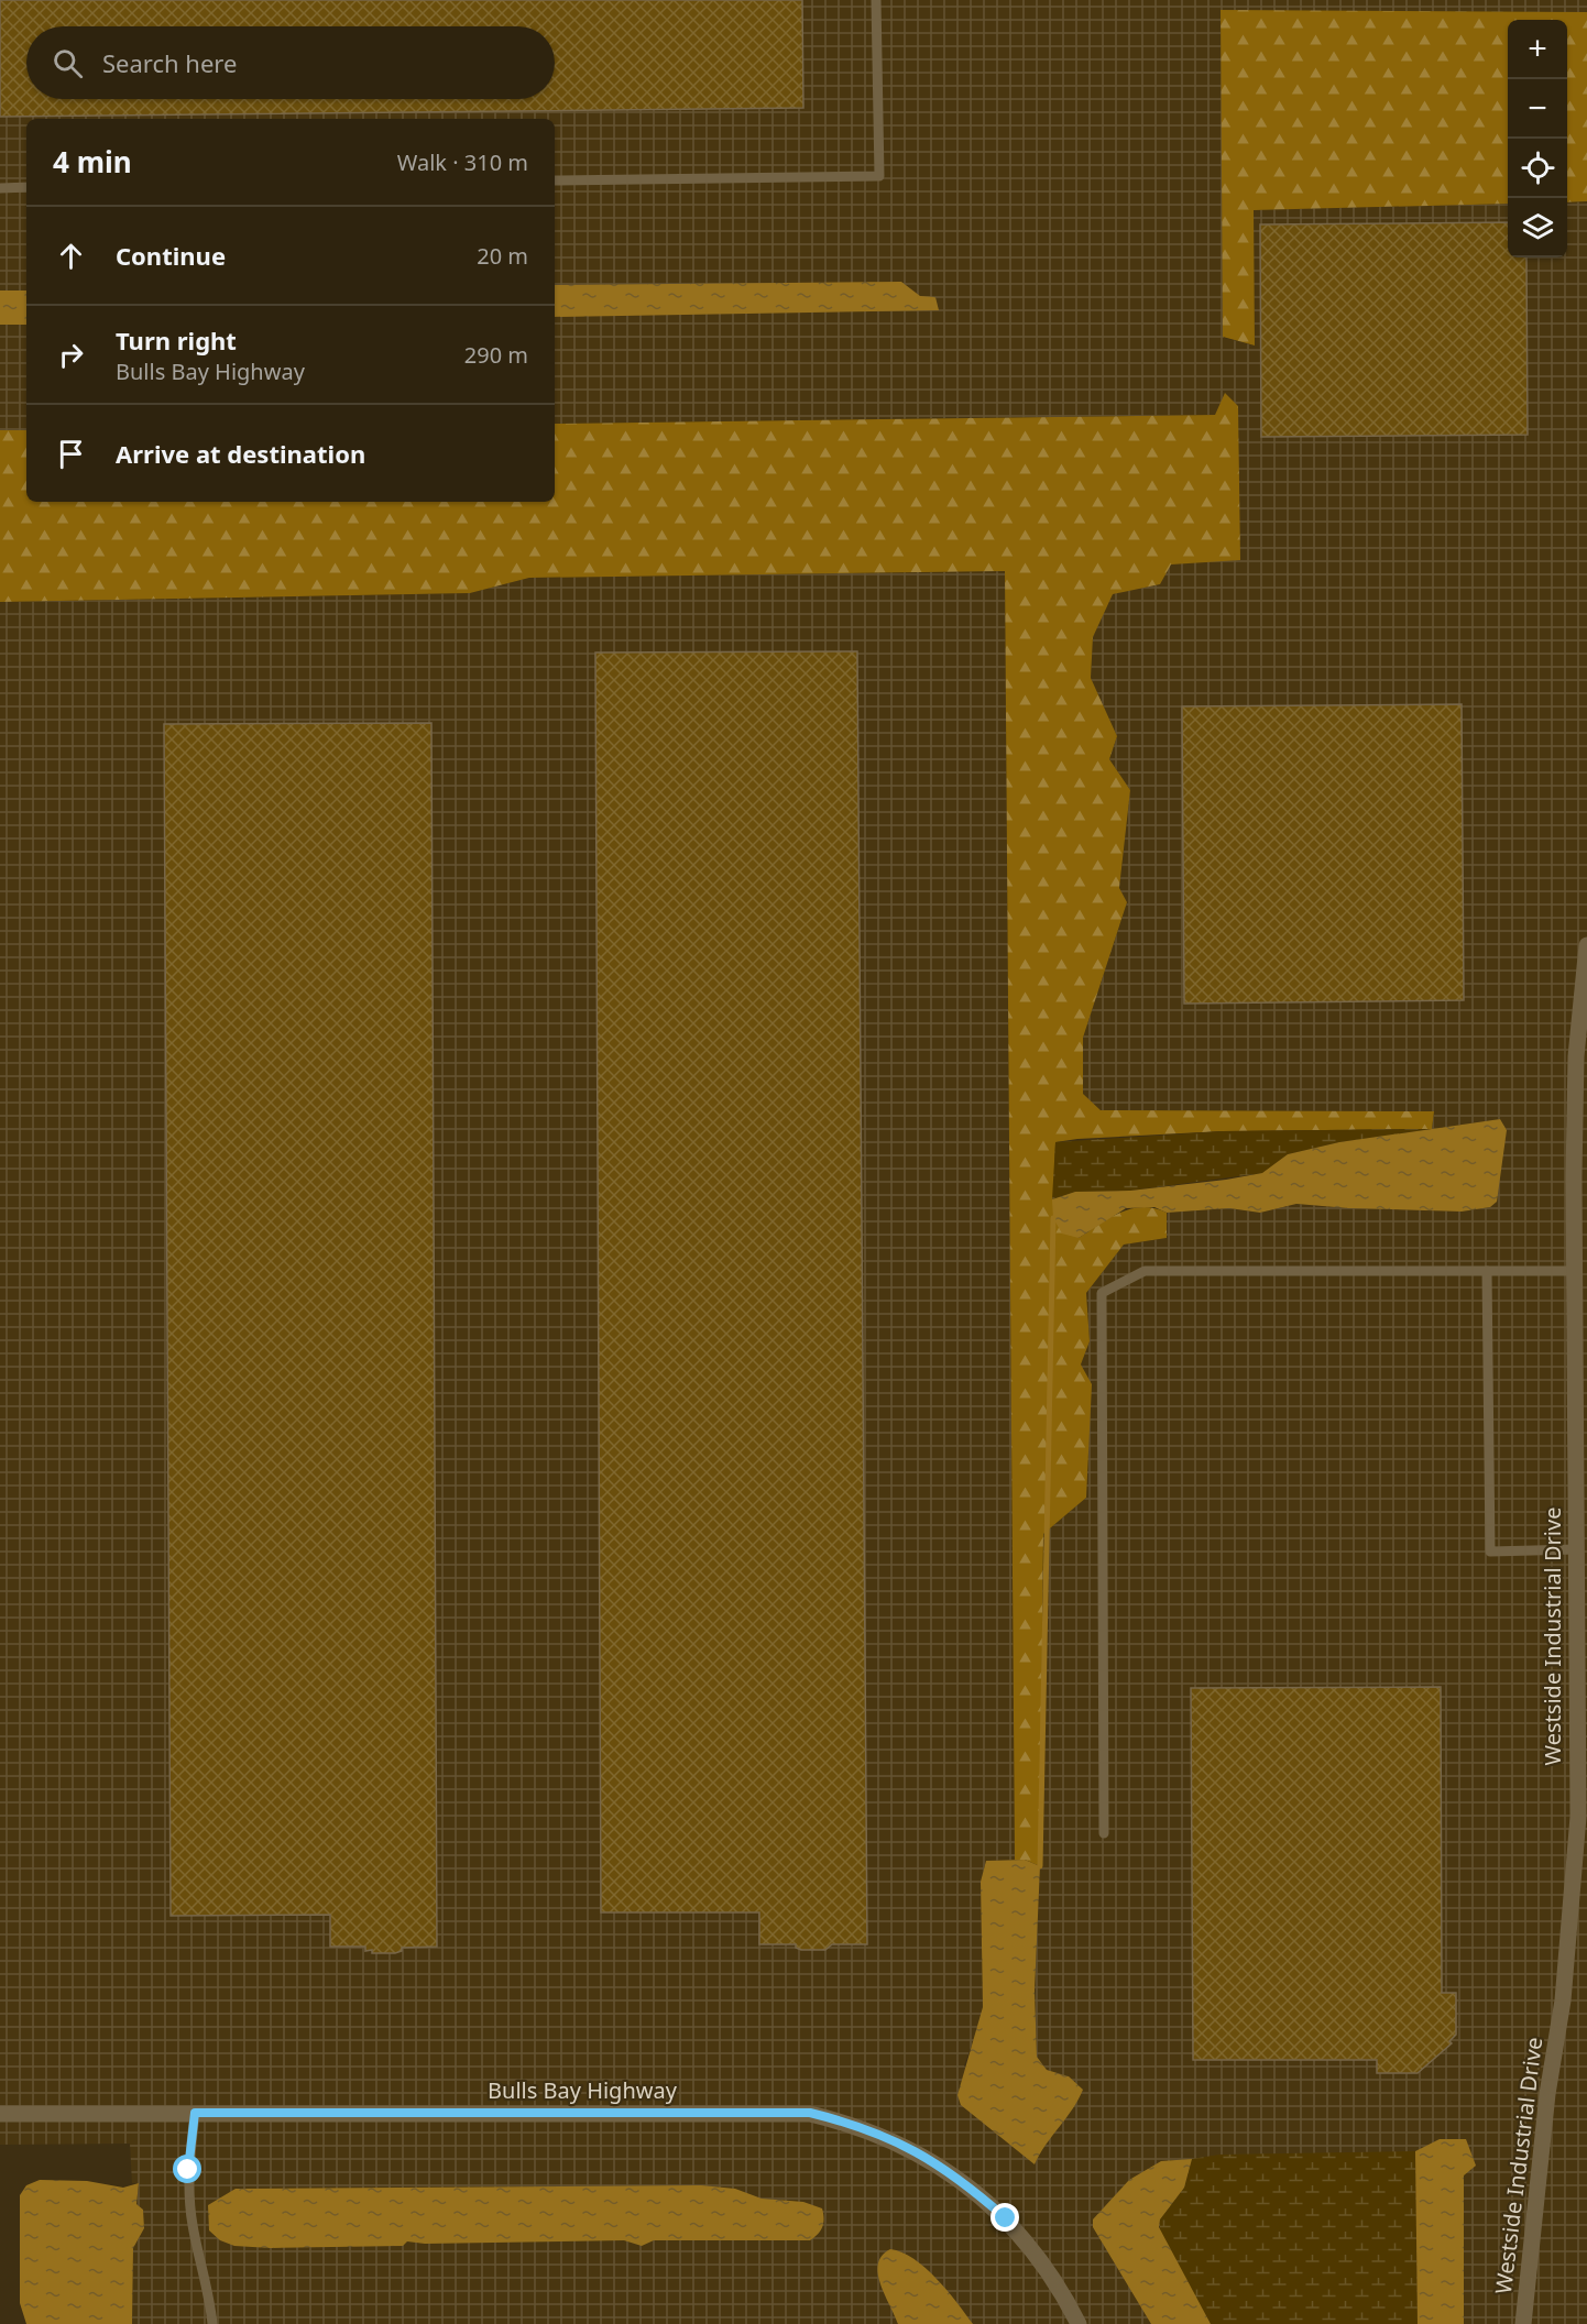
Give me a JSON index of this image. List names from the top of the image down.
{
  "streets": {
    "street": ["Westside Industrial Drive", "Bulls Bay Highway"]
  },
  "page": {
    "map_buttons": ["+", "−"],
    "search": "Search here",
    "heading": ["4 min", "Walk · 310 m"],
    "list": [
      ["Continue", "20 m"],
      ["Turn right", "Bulls Bay Highway", "290 m"],
      "Arrive at destination"
    ]
  }
}
